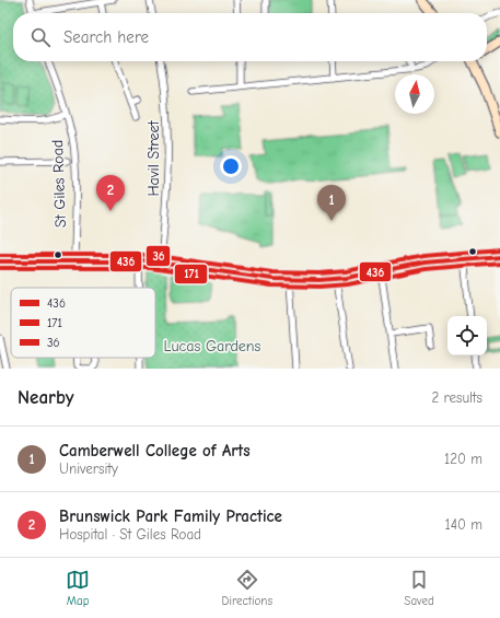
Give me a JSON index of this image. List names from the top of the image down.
{
  "streets": {
    "street": ["Havil Street", "St Giles Road"]
  },
  "parks": ["Lucas Gardens"],
  "lines": ["transit line 36", "transit line 436", "transit line 171"],
  "legend": ["436", "171", "36"],
  "north": "top",
  "page": {
    "search": "Search here",
    "pins": ["2", "1"],
    "heading": ["Nearby", "2 results"],
    "list": [
      {
        "mark": "1",
        "name": "Camberwell College of Arts",
        "note": "University",
        "value": "120 m"
      },
      {
        "mark": "2",
        "name": "Brunswick Park Family Practice",
        "note": "Hospital · St Giles Road",
        "value": "140 m"
      }
    ],
    "nav": ["Map", "Directions", "Saved"]
  }
}
